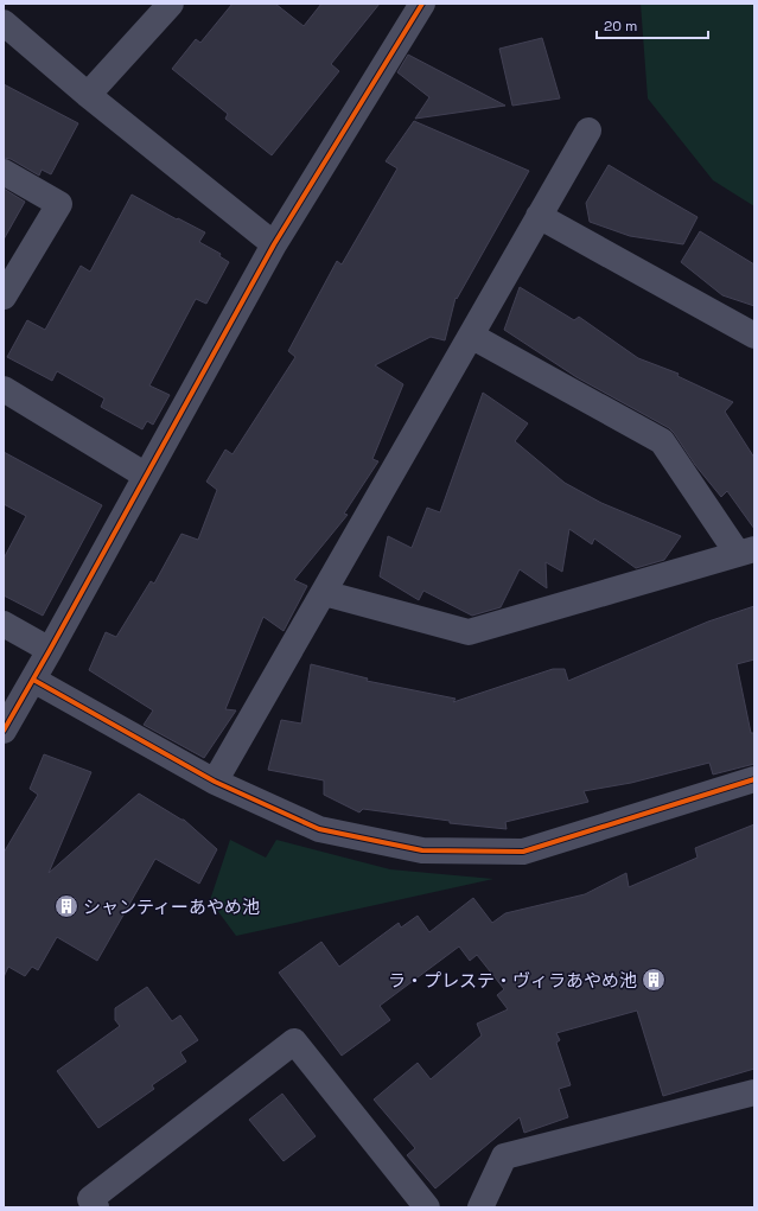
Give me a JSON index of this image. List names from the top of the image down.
{
  "places": {
    "building": ["シャンティーあやめ池", "ラ・プレステ・ヴィラあやめ池"]
  },
  "scale_bar": "20 m"
}
